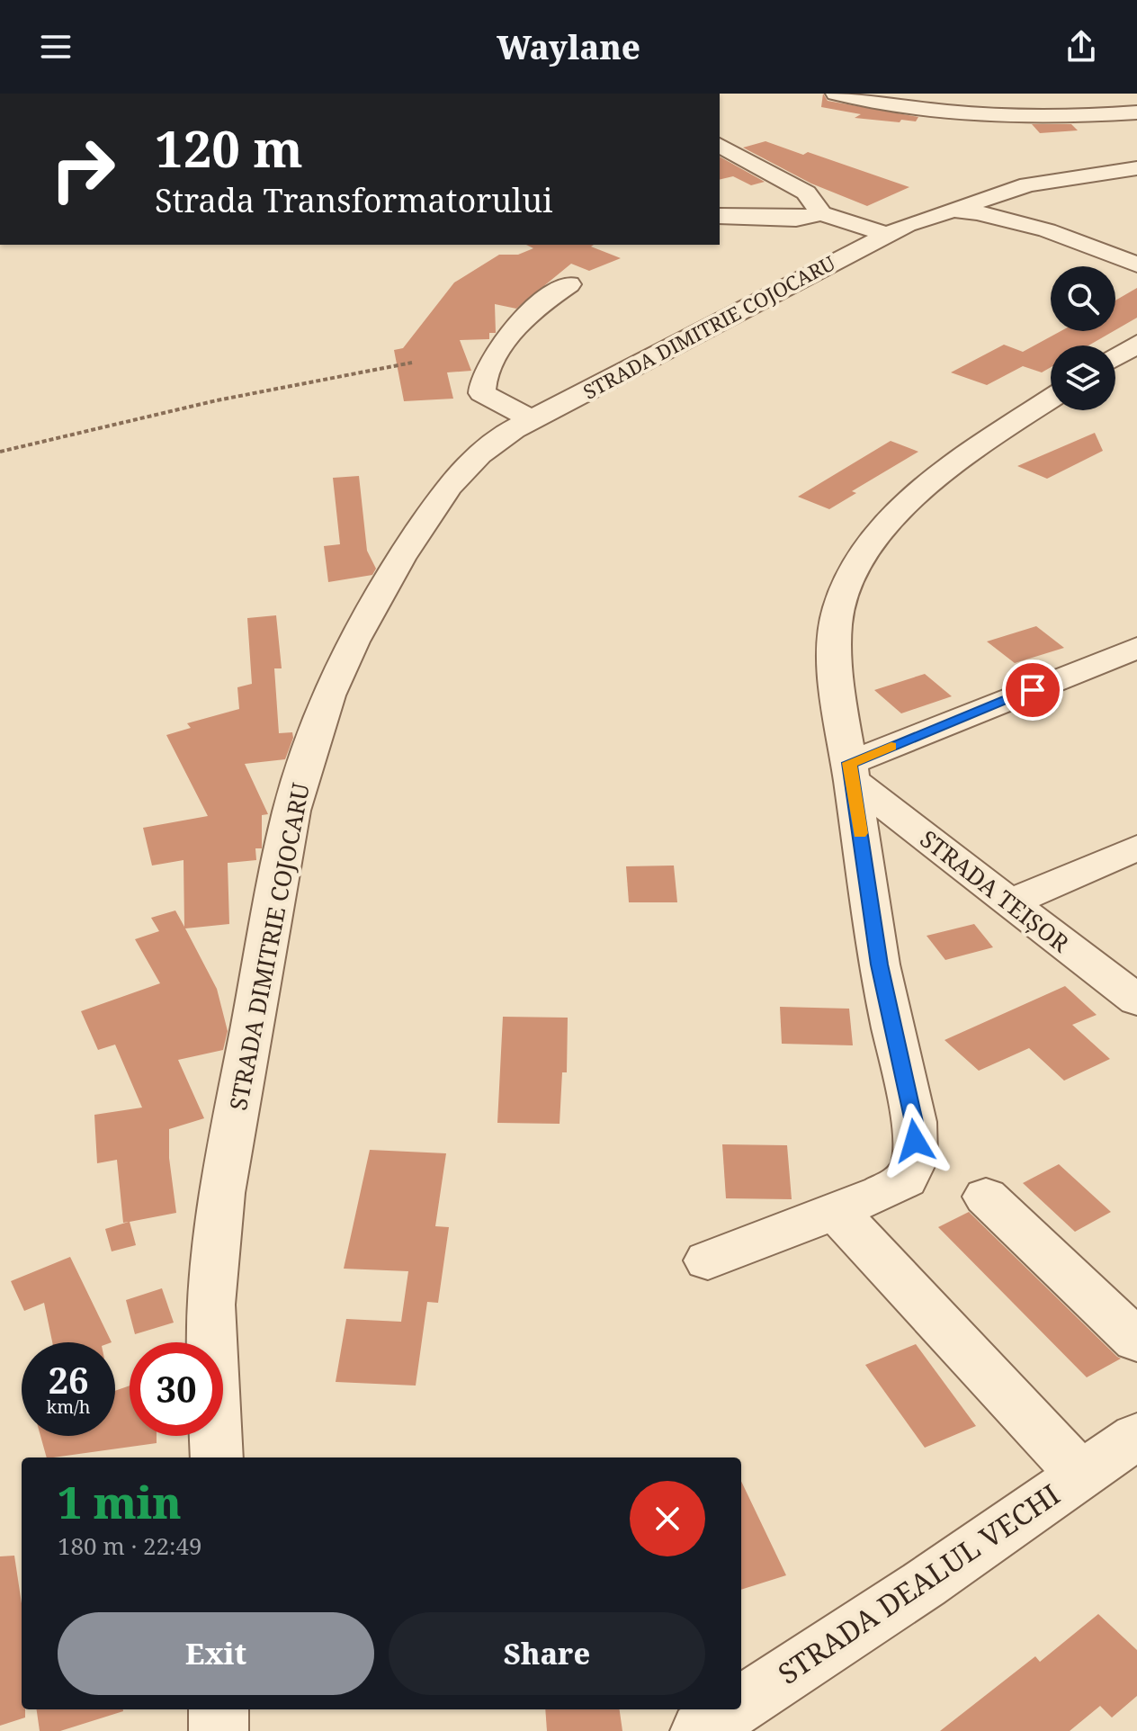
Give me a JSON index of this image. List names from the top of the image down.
{
  "streets": {
    "street": ["STRADA DIMITRIE COJOCARU", "STRADA TEIȘOR", "STRADA DEALUL VECHI"]
  },
  "page": {
    "header": "Waylane",
    "turn": ["120 m", "Strada Transformatorului"],
    "speed": "26 km/h",
    "limit": "30",
    "heading": ["1 min", "180 m · 22:49"],
    "buttons": ["Exit", "Share"]
  }
}
